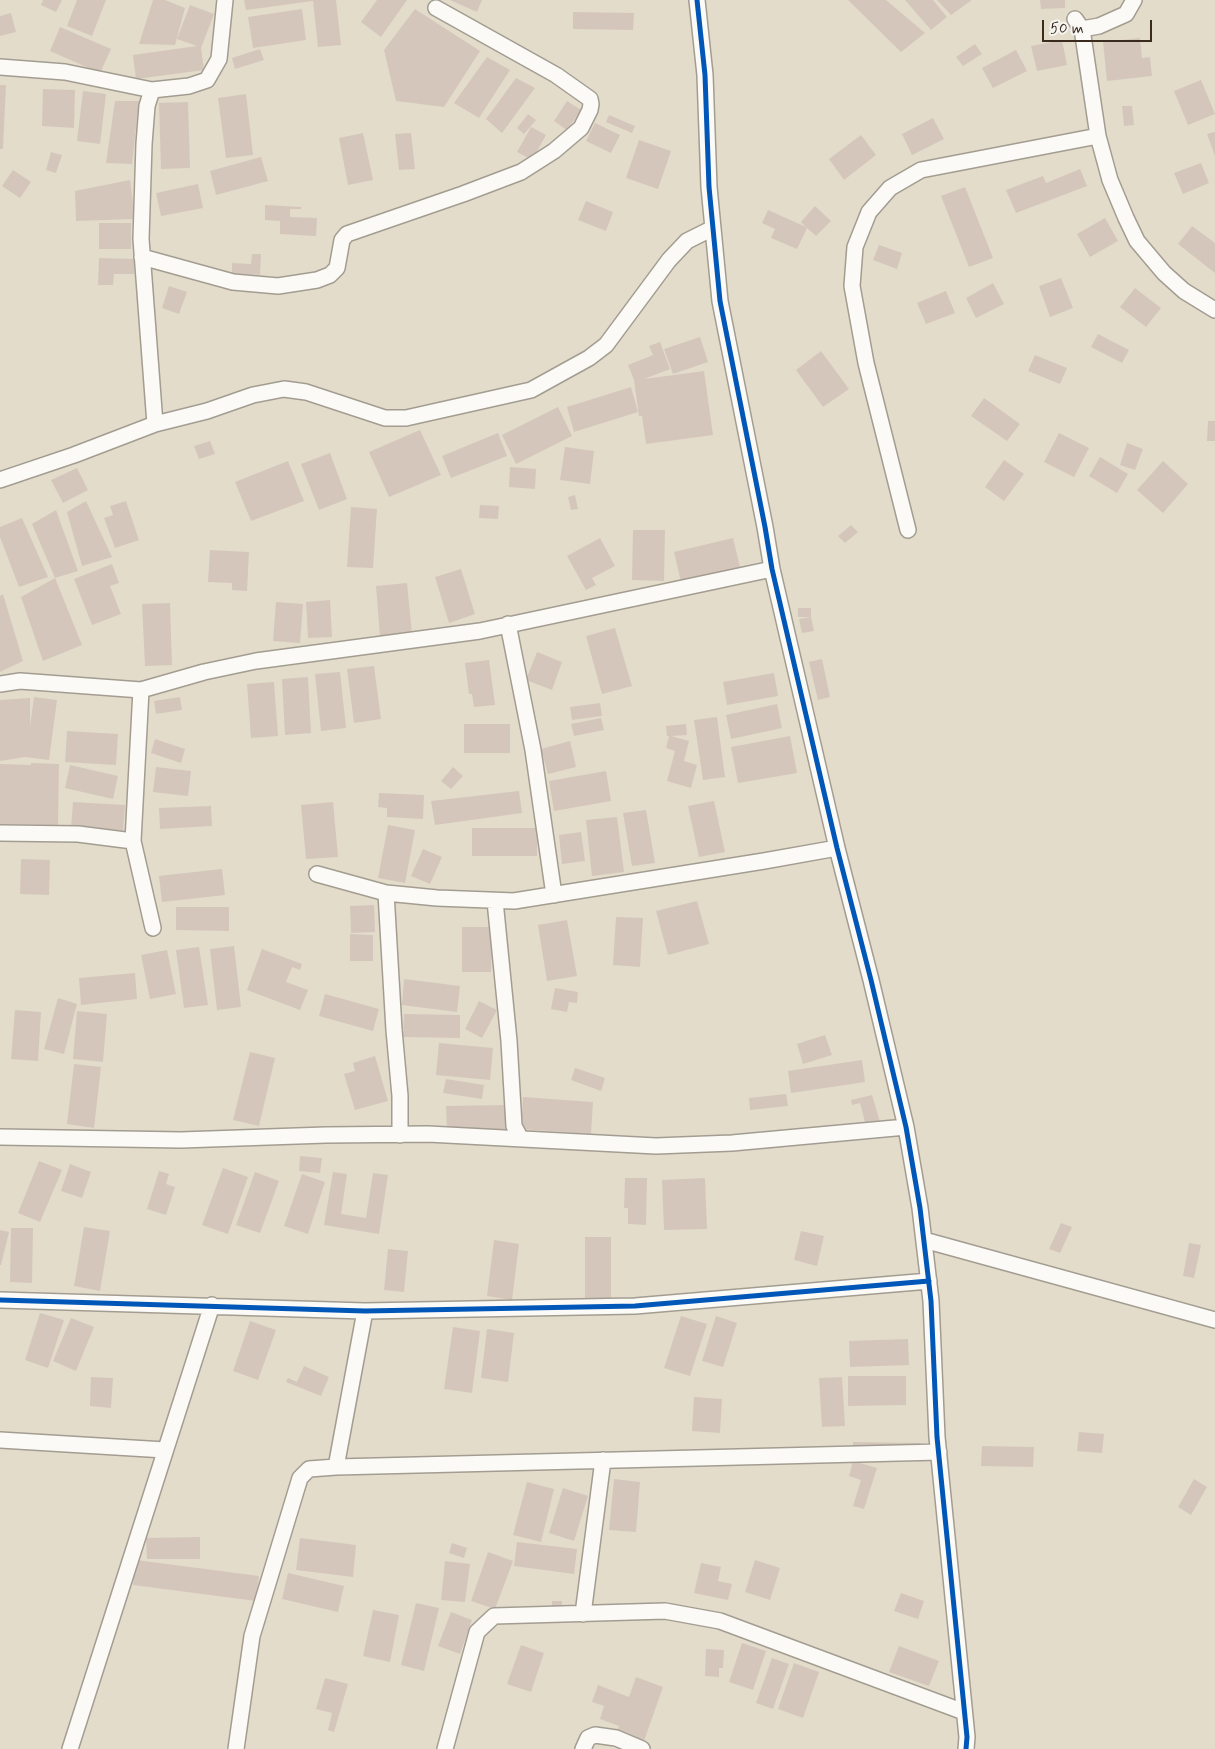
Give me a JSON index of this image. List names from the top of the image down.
{
  "scale_bar": "50 m"
}
